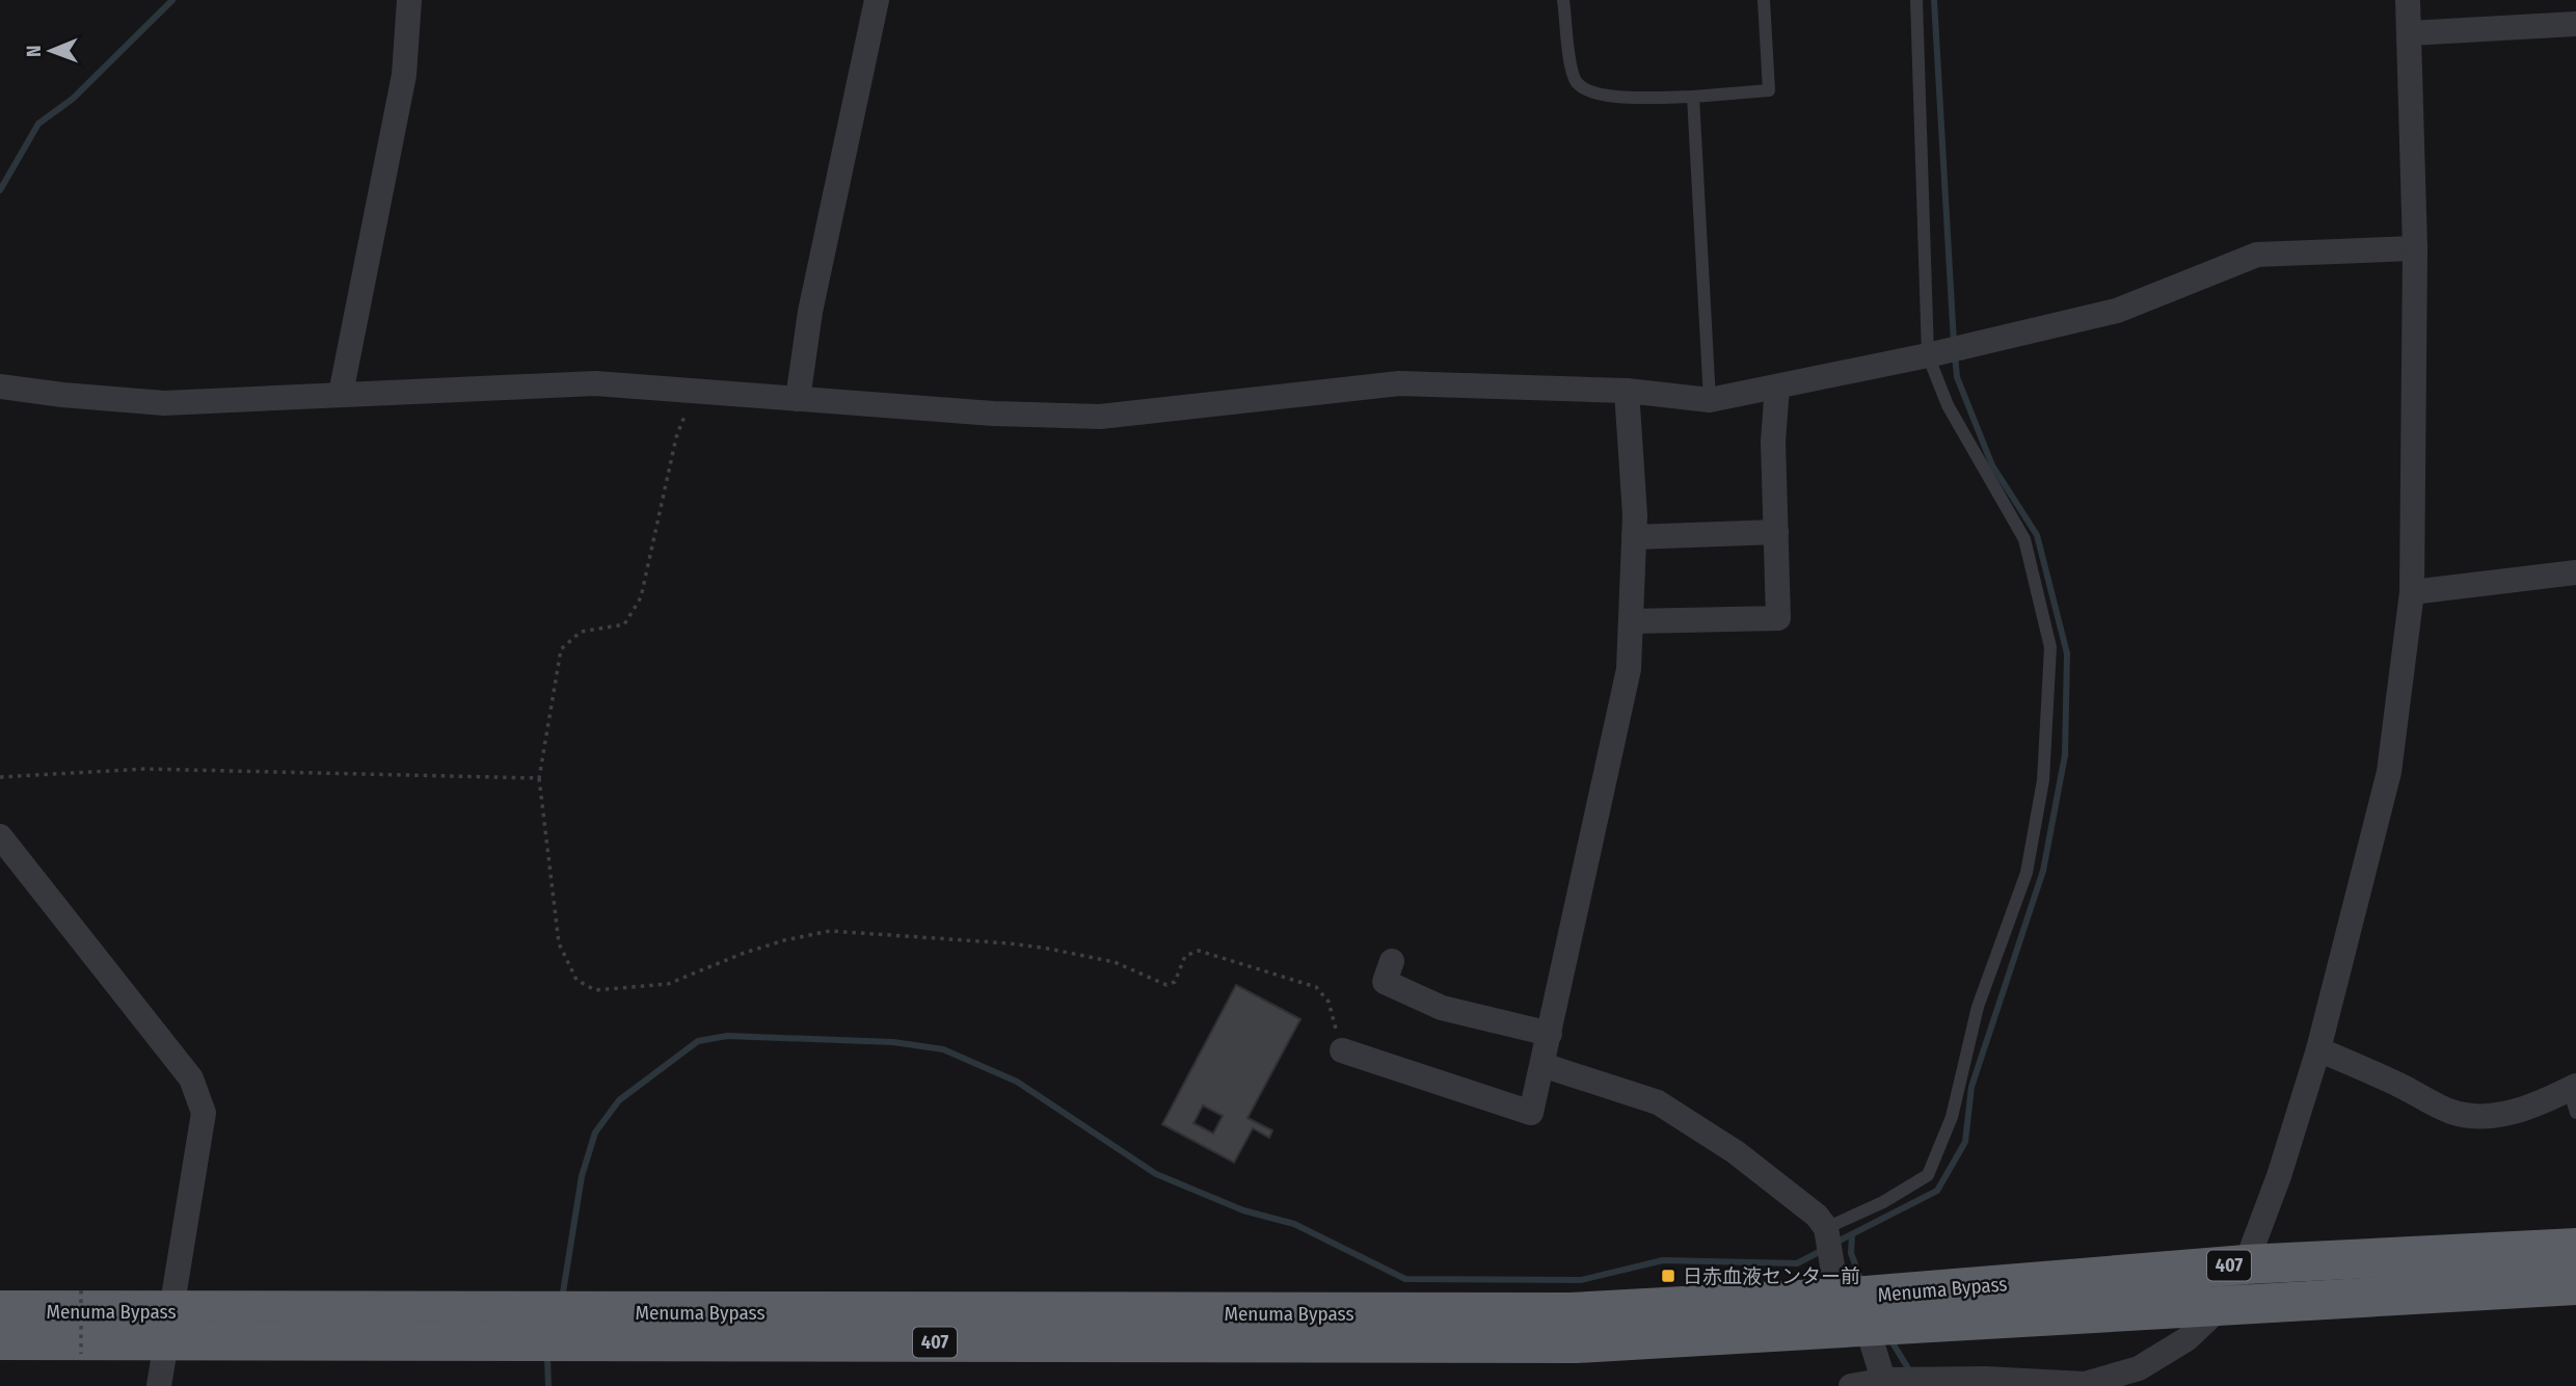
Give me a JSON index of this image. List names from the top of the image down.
{
  "streets": {
    "highway": ["407", "Menuma Bypass"]
  },
  "places": {
    "transit": ["日赤血液センター前"]
  },
  "north": "left"
}
